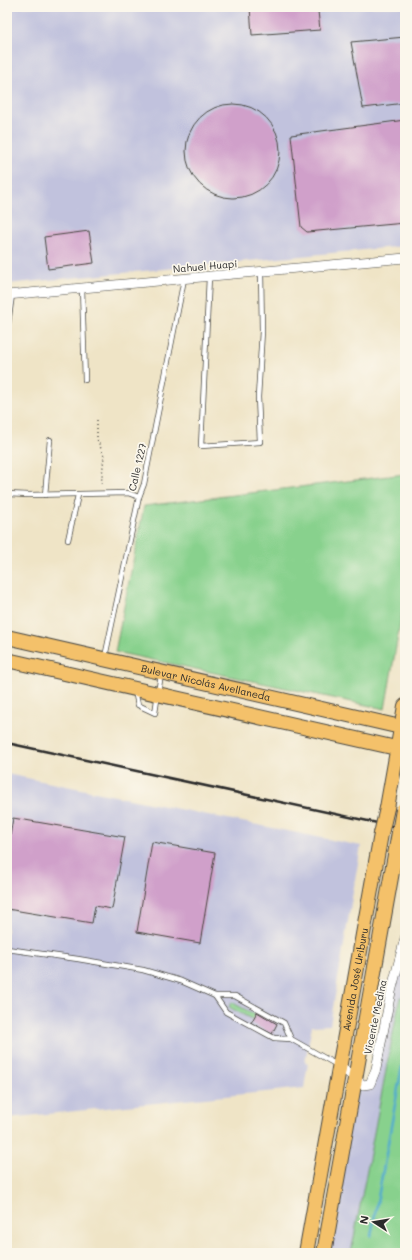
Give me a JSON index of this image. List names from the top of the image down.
{
  "streets": {
    "main road": ["Bulevar Nicolás Avellaneda", "Avenida José Uriburu"],
    "street": ["Nahuel Huapi", "Vicente Medina"],
    "lane": ["Calle 1227"]
  },
  "crossings": [
    ["Nahuel Huapi", "Calle 1227"],
    ["Calle 1227", "Bulevar Nicolás Avellaneda"],
    ["Bulevar Nicolás Avellaneda", "Avenida José Uriburu"],
    ["Avenida José Uriburu", "Vicente Medina"]
  ],
  "north": "left"
}
